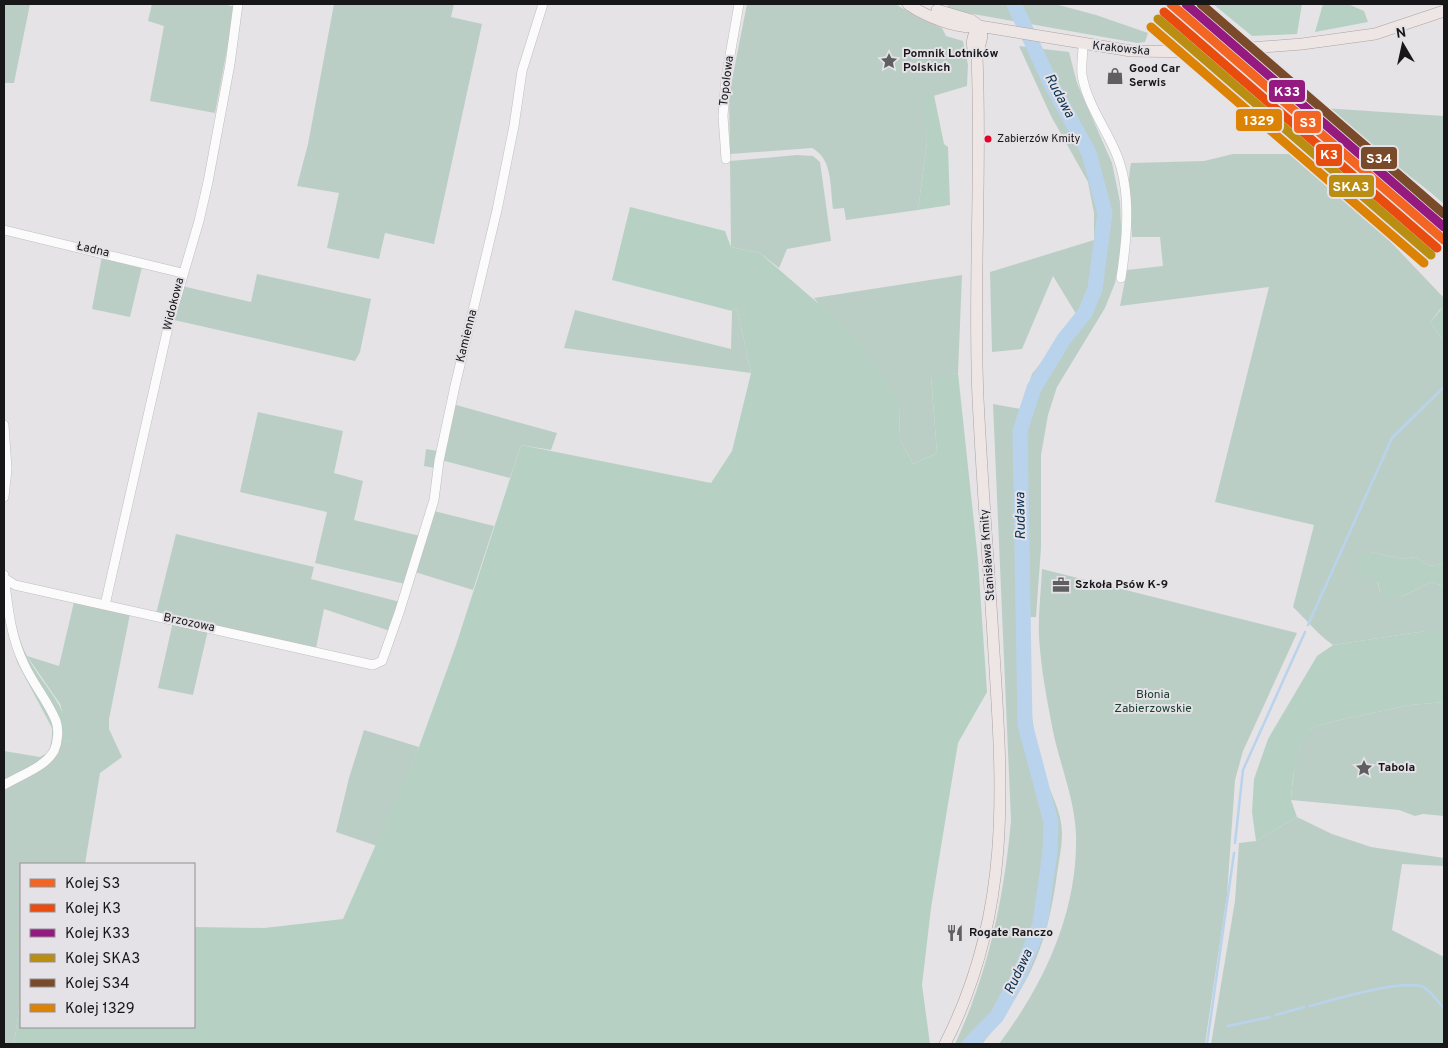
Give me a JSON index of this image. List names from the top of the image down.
{
  "streets": {
    "main road": ["Krakowska", "Stanisława Kmity"],
    "street": [
      "Topolowa",
      "Ładna",
      "Widokowa",
      "Kamienna",
      "Brzozowa"
    ]
  },
  "crossings": [
    ["Krakowska", "Stanisława Kmity"],
    ["Ładna", "Widokowa"],
    ["Widokowa", "Brzozowa"],
    ["Kamienna", "Brzozowa"]
  ],
  "water": ["Rudawa"],
  "parks": ["Błonia Zabierzowskie"],
  "places": {
    "place": ["Pomnik Lotników Polskich", "Tabola"],
    "shop": ["Good Car Serwis"],
    "other": ["Zabierzów Kmity"],
    "office": ["Szkoła Psów K-9"],
    "restaurant": ["Rogate Ranczo"]
  },
  "lines": [
    "rail line S3",
    "rail line K33",
    "rail line S34",
    "rail line K3",
    "rail line SKA3",
    "rail line 1329"
  ],
  "legend": [
    "Kolej S3",
    "Kolej K3",
    "Kolej K33",
    "Kolej SKA3",
    "Kolej S34",
    "Kolej 1329"
  ],
  "north": "top"
}
